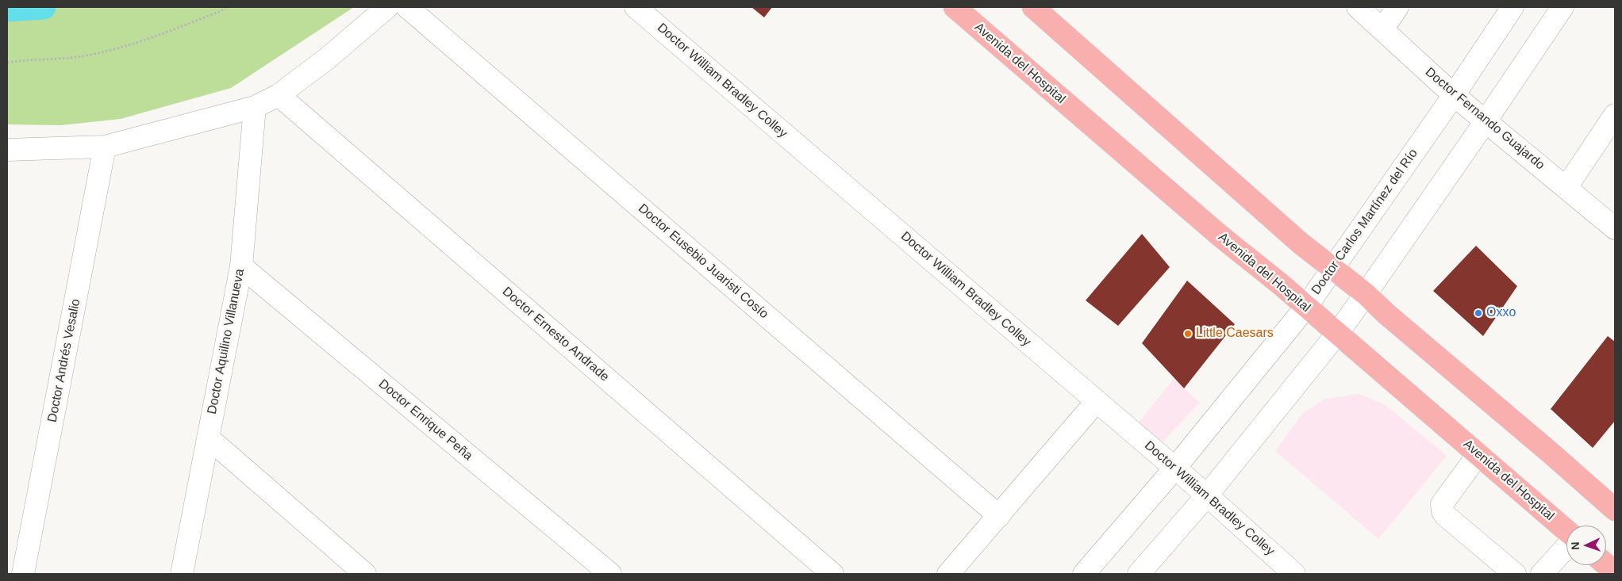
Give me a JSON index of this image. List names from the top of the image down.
{
  "streets": {
    "main road": ["Avenida del Hospital"],
    "street": [
      "Doctor William Bradley Colley",
      "Doctor Fernando Guajardo",
      "Doctor Carlos Martínez del Río",
      "Doctor Eusebio Juaristi Cosío",
      "Doctor Ernesto Andrade",
      "Doctor Aquilino Villanueva",
      "Doctor Andrés Vesalio",
      "Doctor Enrique Peña"
    ]
  },
  "crossings": [
    ["Avenida del Hospital", "Doctor Carlos Martínez del Río"],
    ["Doctor William Bradley Colley", "Doctor Carlos Martínez del Río"],
    ["Doctor Fernando Guajardo", "Doctor Carlos Martínez del Río"],
    ["Doctor Aquilino Villanueva", "Doctor Enrique Peña"]
  ],
  "places": ["Oxxo", "Little Caesars"],
  "north": "left"
}
